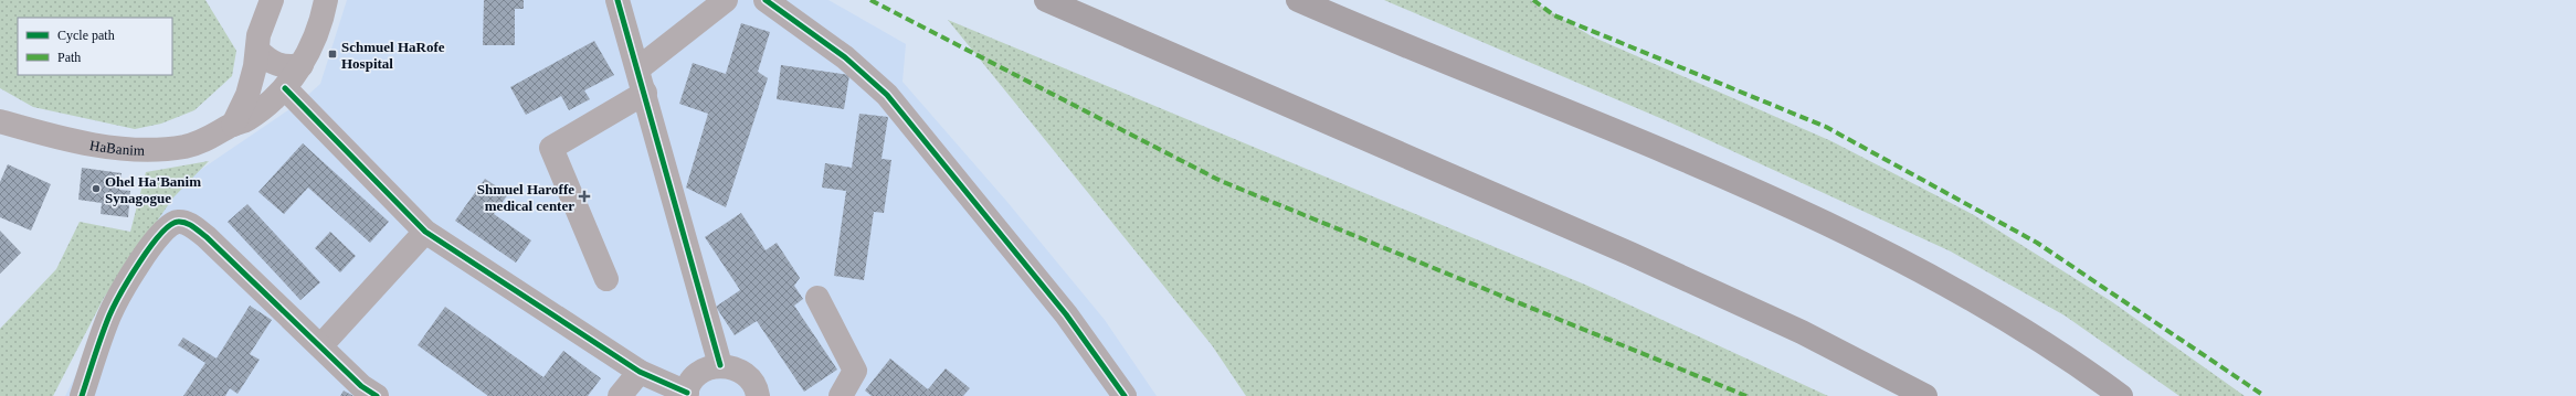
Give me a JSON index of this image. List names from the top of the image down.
{
  "streets": {
    "street": ["HaBanim"]
  },
  "places": {
    "transit": ["Schmuel HaRofe Hospital"],
    "other": ["Ohel Ha'Banim Synagogue"],
    "health": ["Shmuel Haroffe medical center"]
  },
  "legend": ["Cycle path", "Path"]
}
